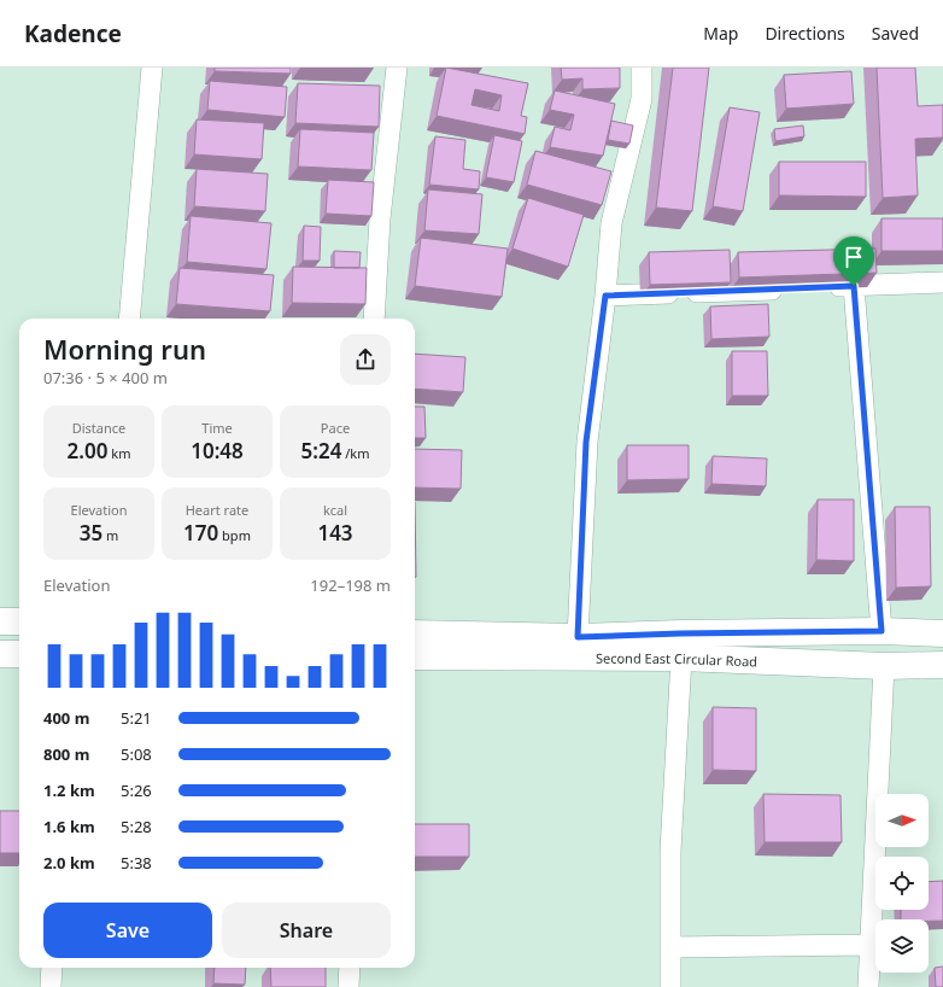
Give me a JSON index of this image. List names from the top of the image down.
{
  "streets": {
    "main road": ["Second East Circular Road"]
  },
  "north": "right",
  "page": {
    "header": "Kadence",
    "nav": ["Map", "Directions", "Saved"],
    "heading": ["Morning run", "07:36 · 5 × 400 m"],
    "stats": [
      ["Distance", "2.00 km"],
      ["Time", "10:48"],
      ["Pace", "5:24 /km"],
      ["Elevation", "35 m"],
      ["Heart rate", "170 bpm"],
      ["kcal", "143"]
    ],
    "chart": ["Elevation", "192–198 m"],
    "list": [
      {
        "name": "400 m",
        "note": "5:21"
      },
      {
        "name": "800 m",
        "note": "5:08"
      },
      {
        "name": "1.2 km",
        "note": "5:26"
      },
      {
        "name": "1.6 km",
        "note": "5:28"
      },
      {
        "name": "2.0 km",
        "note": "5:38"
      }
    ],
    "buttons": ["Save", "Share"]
  }
}
